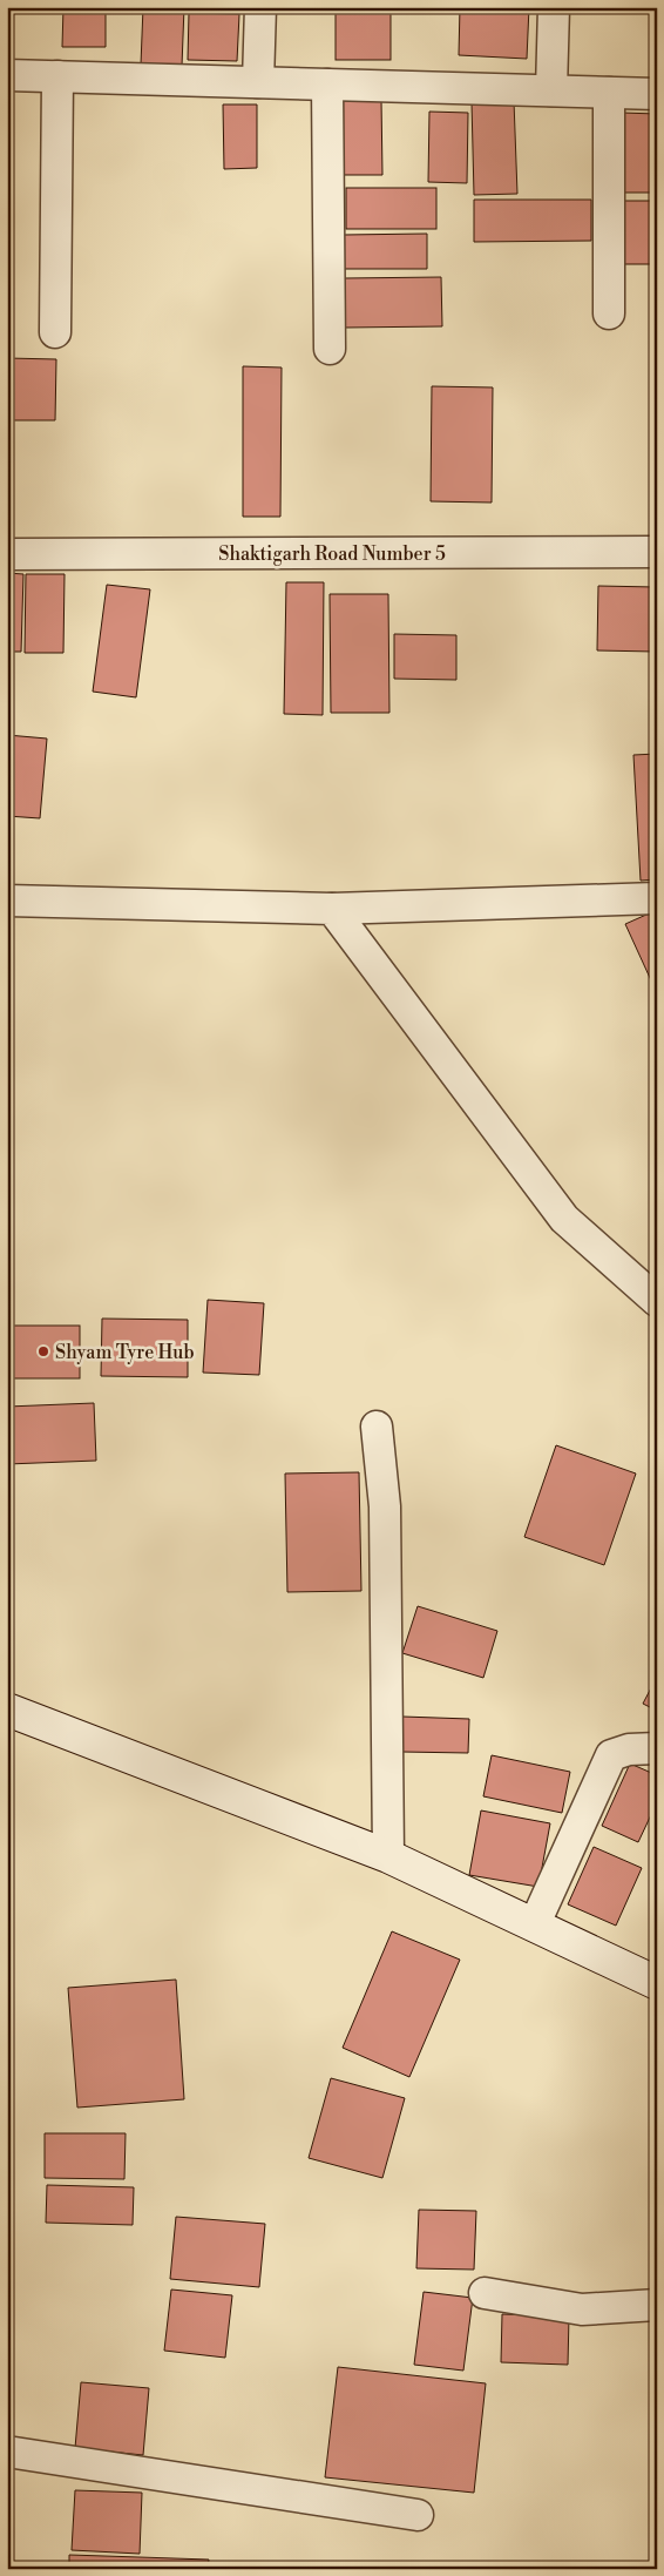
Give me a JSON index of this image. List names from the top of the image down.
{
  "streets": {
    "street": ["Shaktigarh Road Number 5"]
  },
  "places": ["Shyam Tyre Hub"]
}
